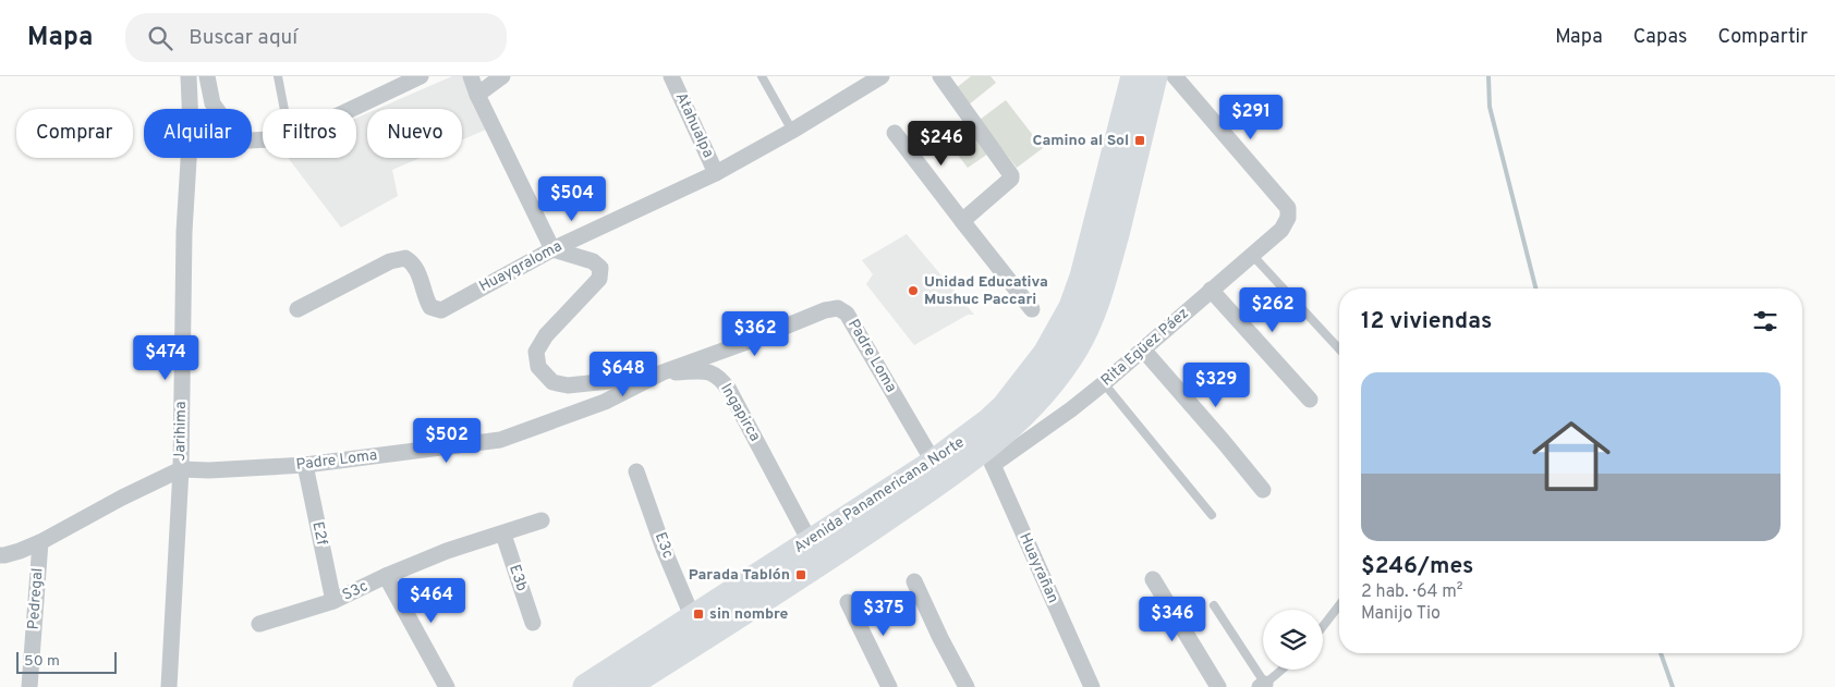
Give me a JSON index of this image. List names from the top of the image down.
{
  "streets": {
    "highway": ["Avenida Panamericana Norte"],
    "street": [
      "Atahualpa",
      "Huaygraloma",
      "Rita Egüez Páez",
      "Padre Loma",
      "Ingapirca",
      "Jarihima",
      "E2f",
      "E3c",
      "Huayrañan",
      "E3b",
      "S3c",
      "Pedregal"
    ]
  },
  "crossings": [
    ["Atahualpa", "Huaygraloma"],
    ["Huaygraloma", "Ingapirca"],
    ["Rita Egüez Páez", "Avenida Panamericana Norte"],
    ["Rita Egüez Páez", "Huayrañan"],
    ["Padre Loma", "Ingapirca"],
    ["Padre Loma", "Jarihima"],
    ["Padre Loma", "Avenida Panamericana Norte"],
    ["Padre Loma", "E2f"],
    ["Ingapirca", "Avenida Panamericana Norte"],
    ["Avenida Panamericana Norte", "E3c"],
    ["Avenida Panamericana Norte", "Huayrañan"],
    ["E2f", "S3c"],
    ["E3b", "S3c"]
  ],
  "places": {
    "transit": ["Camino al Sol", "Parada Tablón", "sin nombre"],
    "other": ["Unidad Educativa Mushuc Paccari"]
  },
  "scale_bar": "50 m",
  "page": {
    "header": "Mapa",
    "search": "Buscar aquí",
    "nav": ["Mapa", "Capas", "Compartir"],
    "price": [
      "$291",
      "$246",
      "$504",
      "$262",
      "$362",
      "$474",
      "$648",
      "$329",
      "$502",
      "$464",
      "$375",
      "$346"
    ],
    "chip": [
      "Comprar",
      "Alquilar",
      "Filtros",
      "Nuevo"
    ],
    "heading": "12 viviendas",
    "list": [
      {
        "name": "$246/mes",
        "note": "2 hab. · 64 m² · Manijo Tio"
      }
    ],
    "scale": "50 m"
  }
}
